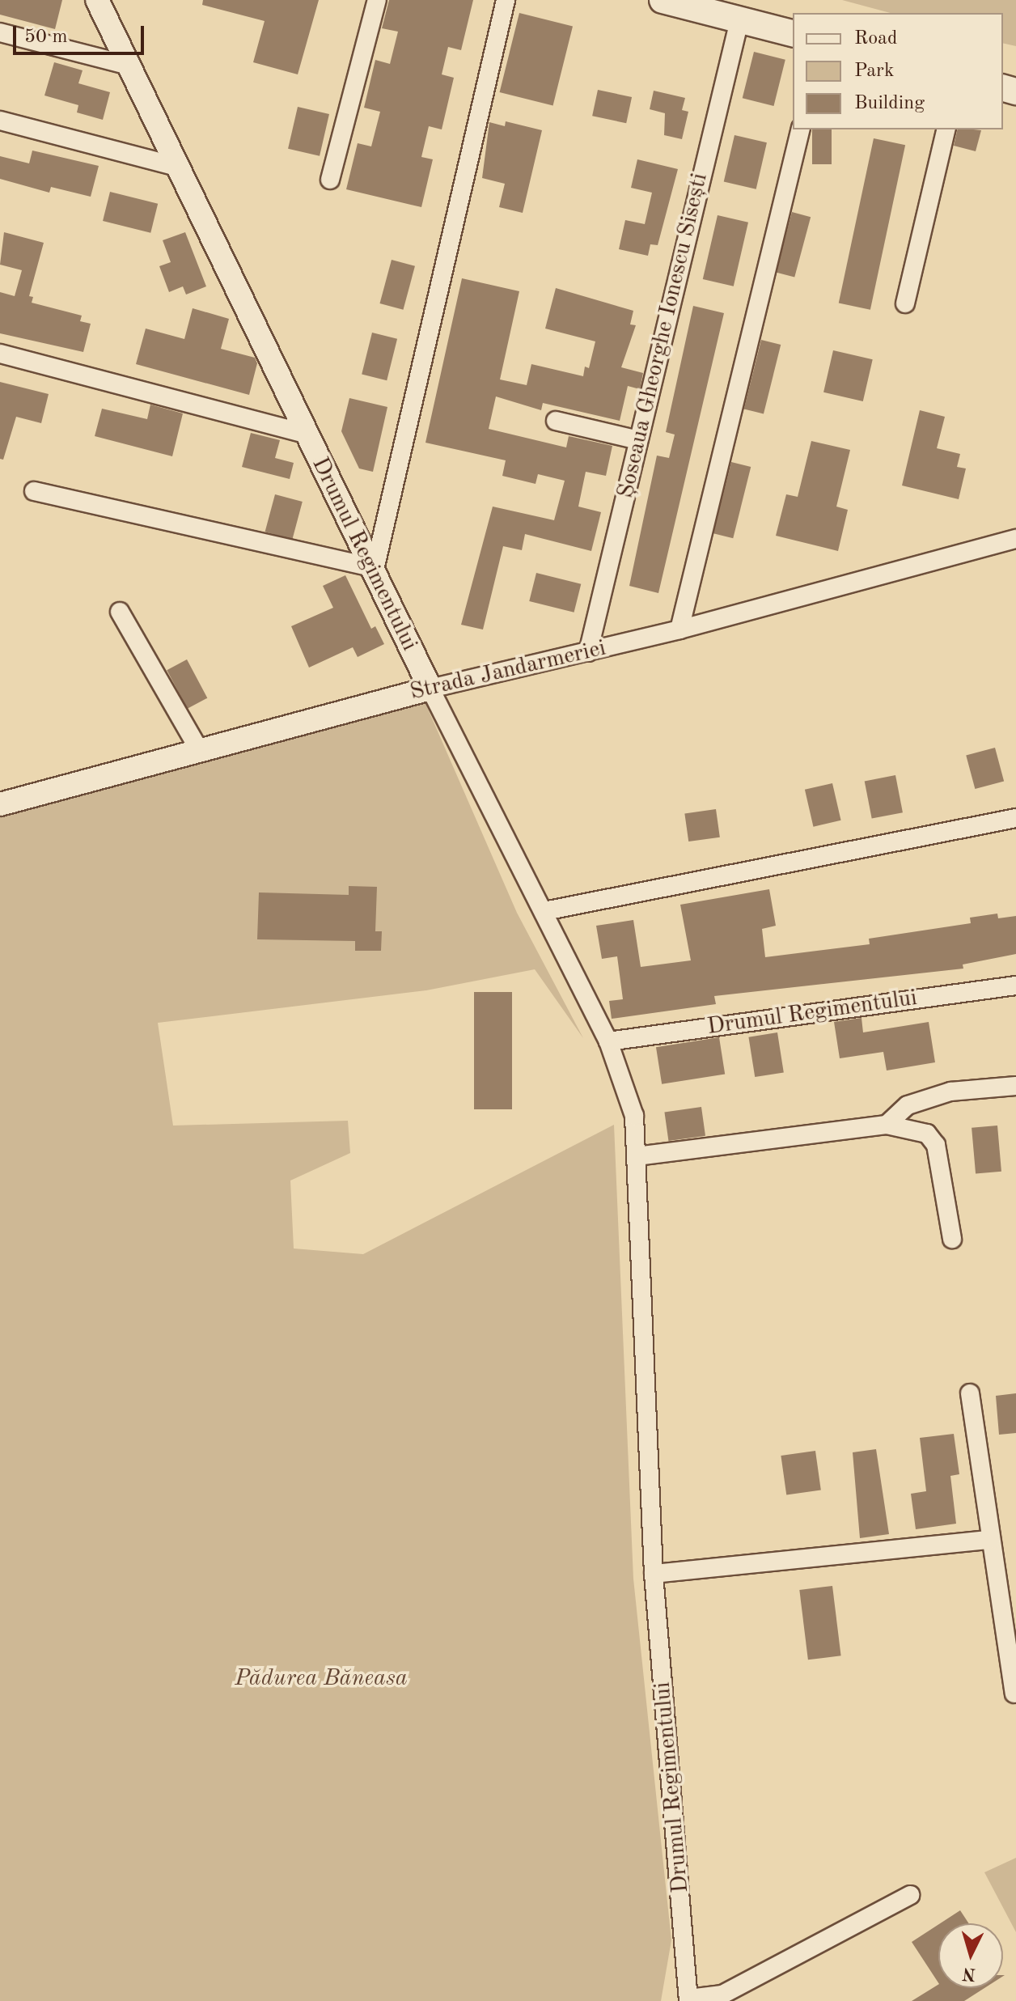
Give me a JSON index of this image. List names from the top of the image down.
{
  "streets": {
    "street": ["Șoseaua Gheorghe Ionescu Sisești", "Drumul Regimentului", "Strada Jandarmeriei"]
  },
  "crossings": [
    ["Șoseaua Gheorghe Ionescu Sisești", "Strada Jandarmeriei"],
    ["Drumul Regimentului", "Strada Jandarmeriei"]
  ],
  "parks": ["Pădurea Băneasa"],
  "legend": ["Road", "Park", "Building"],
  "scale_bar": "50 m",
  "north": "bottom"
}
